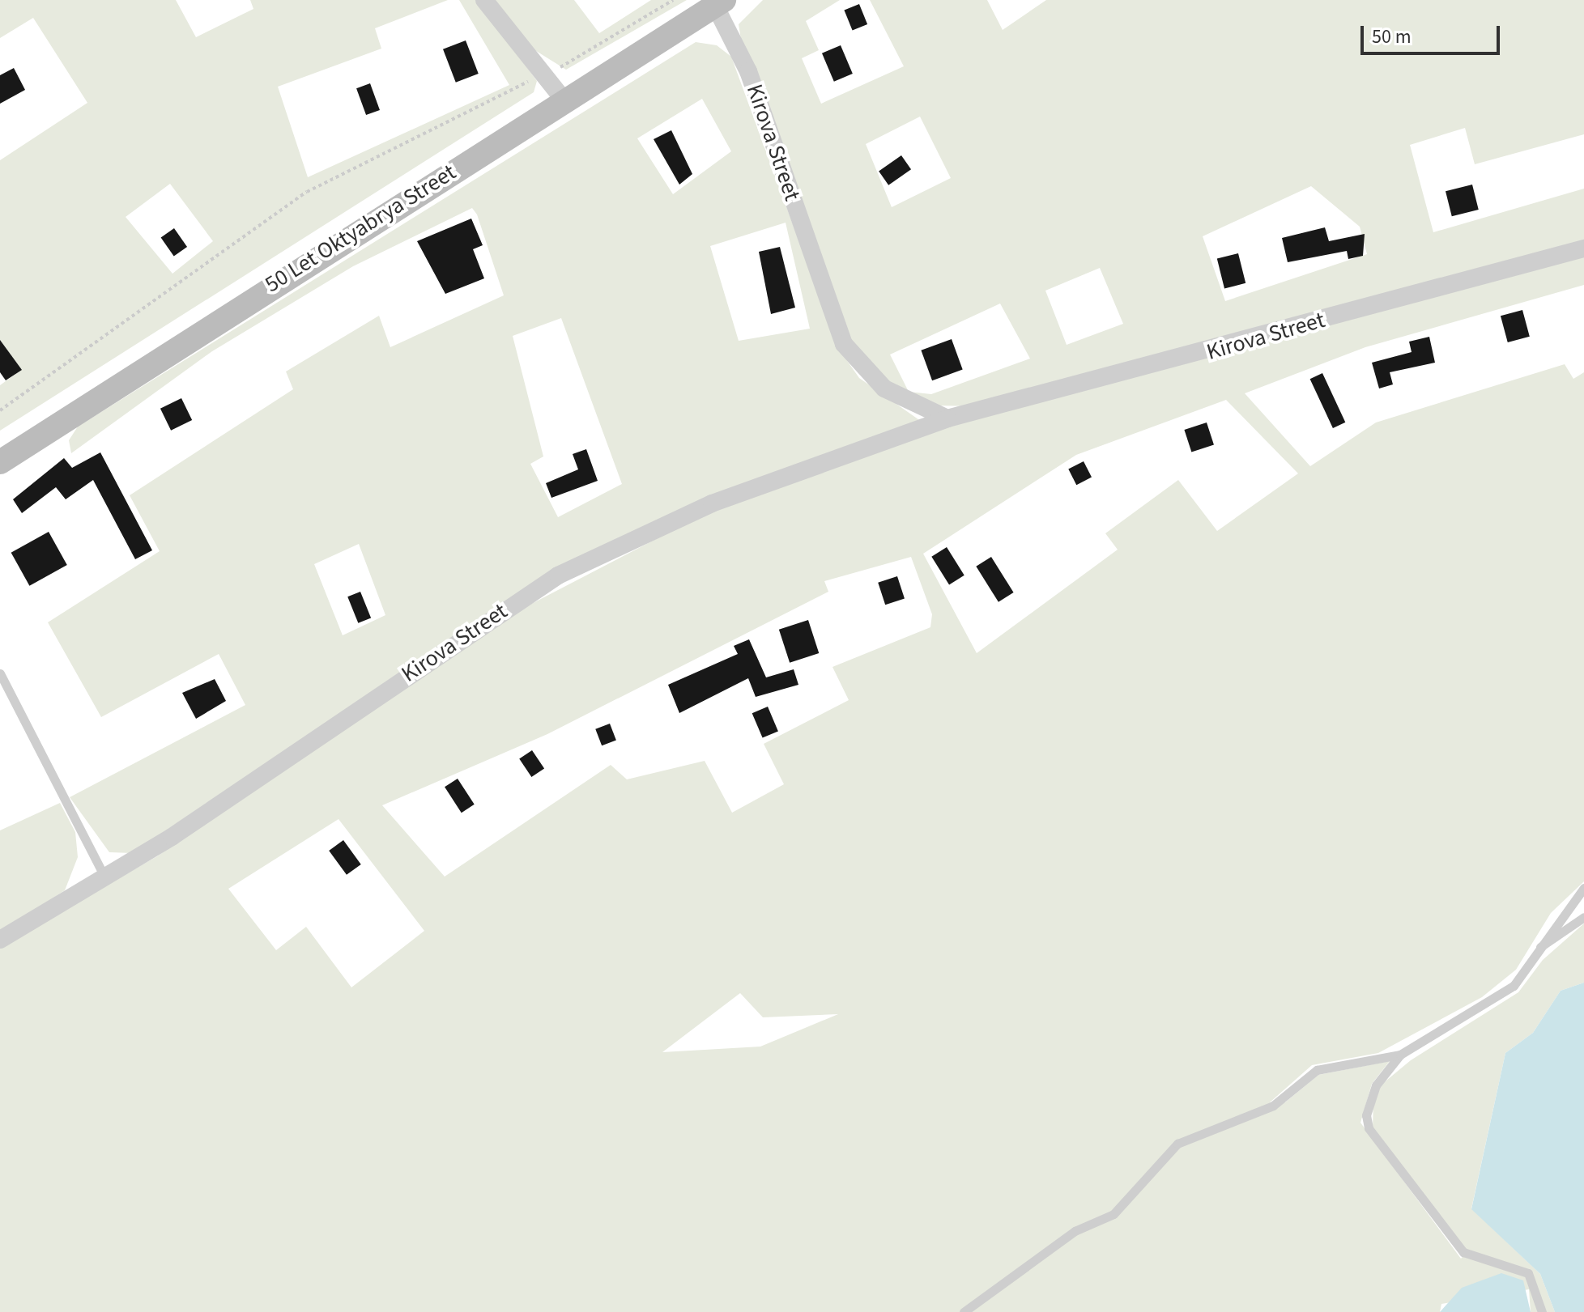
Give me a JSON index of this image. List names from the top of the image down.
{
  "streets": {
    "main road": ["50 Let Oktyabrya Street"],
    "street": ["Kirova Street"]
  },
  "crossings": [
    ["Kirova Street", "50 Let Oktyabrya Street"]
  ],
  "scale_bar": "50 m"
}
